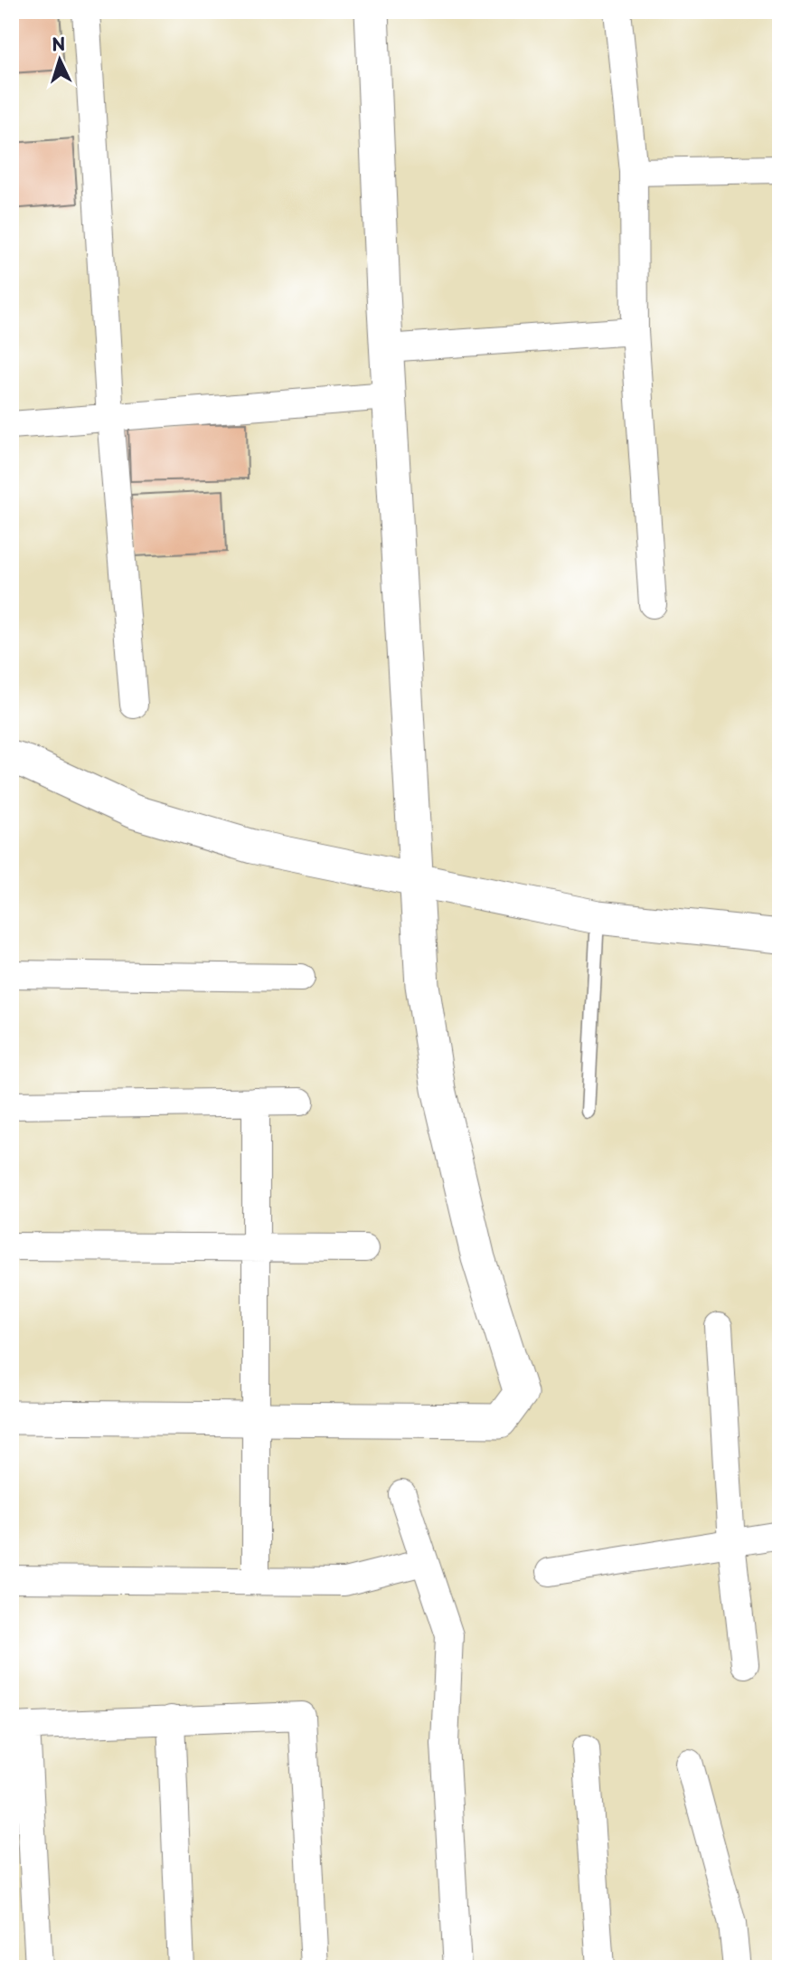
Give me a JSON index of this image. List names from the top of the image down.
{
  "north": "top"
}
